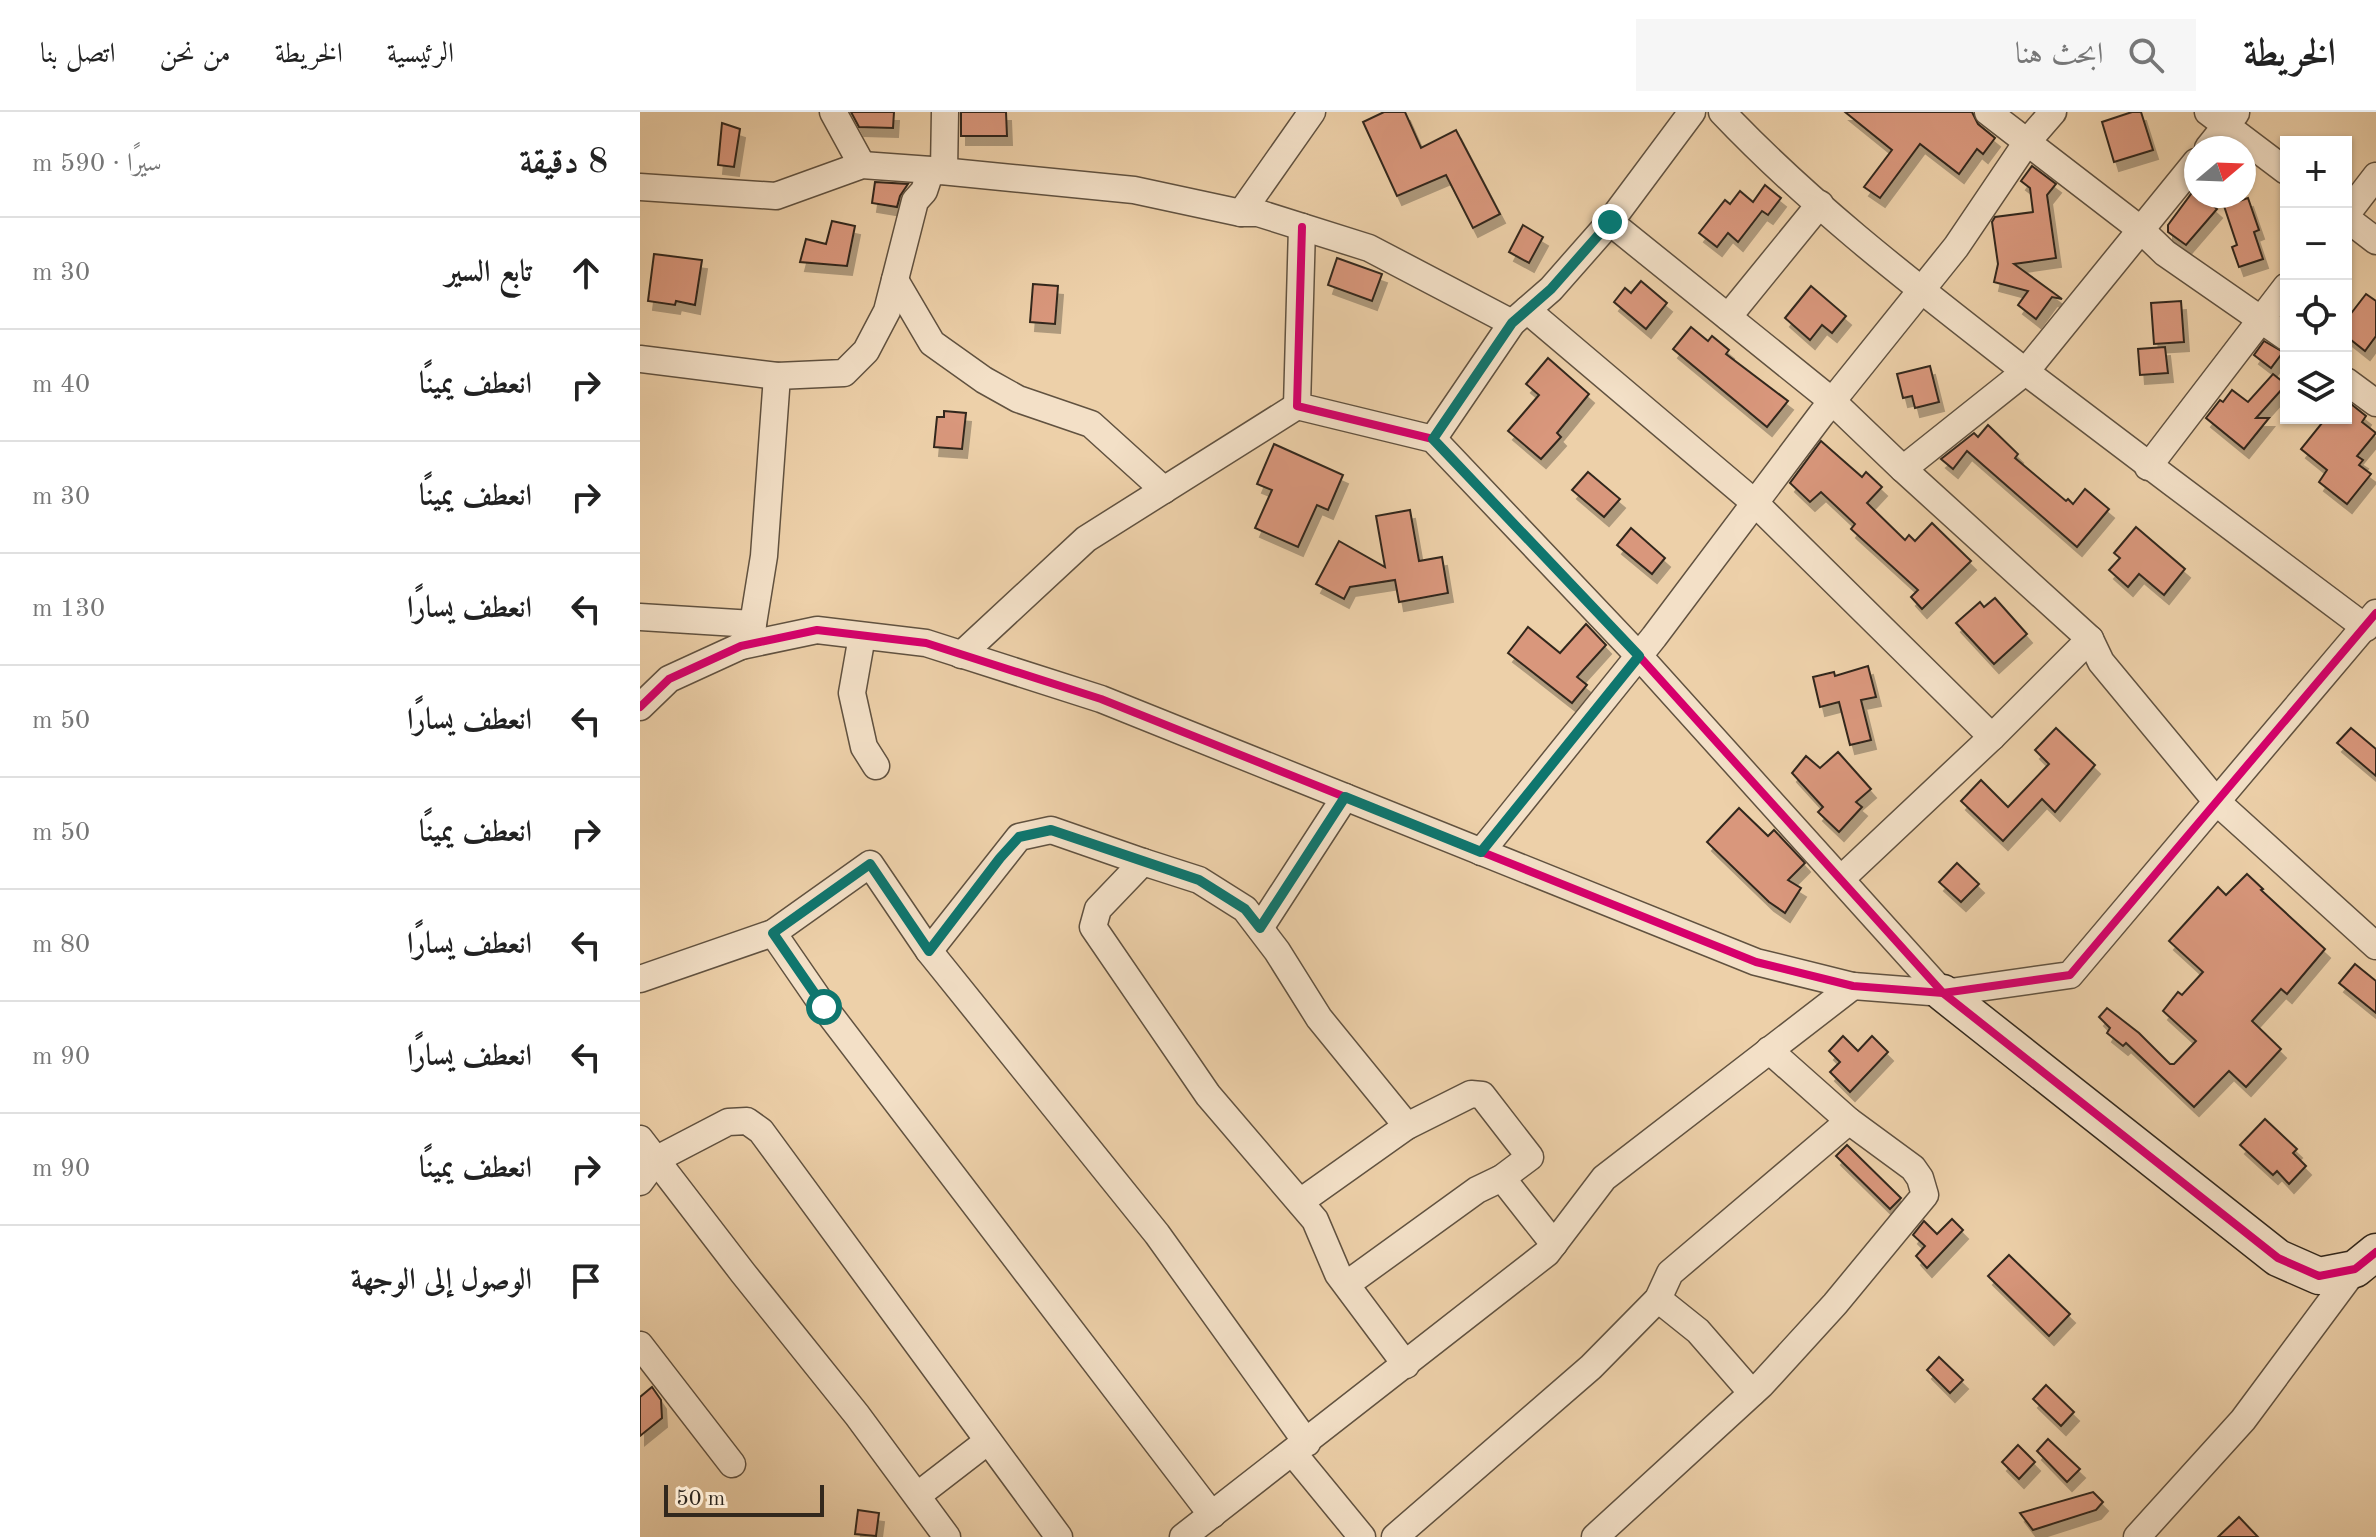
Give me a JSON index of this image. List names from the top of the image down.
{
  "scale_bar": "50 m",
  "north": "right",
  "page": {
    "header": "الخريطة",
    "search": "ابحث هنا",
    "nav": [
      "الرئيسية",
      "الخريطة",
      "من نحن",
      "اتصل بنا"
    ],
    "heading": ["8 دقيقة", "سيرًا · 590 m"],
    "map_buttons": ["+", "−"],
    "list": [
      ["تابع السير", "30 m"],
      ["انعطف يمينًا", "40 m"],
      ["انعطف يمينًا", "30 m"],
      ["انعطف يسارًا", "130 m"],
      ["انعطف يسارًا", "50 m"],
      ["انعطف يمينًا", "50 m"],
      ["انعطف يسارًا", "80 m"],
      ["انعطف يسارًا", "90 m"],
      ["انعطف يمينًا", "90 m"],
      "الوصول إلى الوجهة"
    ],
    "scale": "50 m"
  }
}
